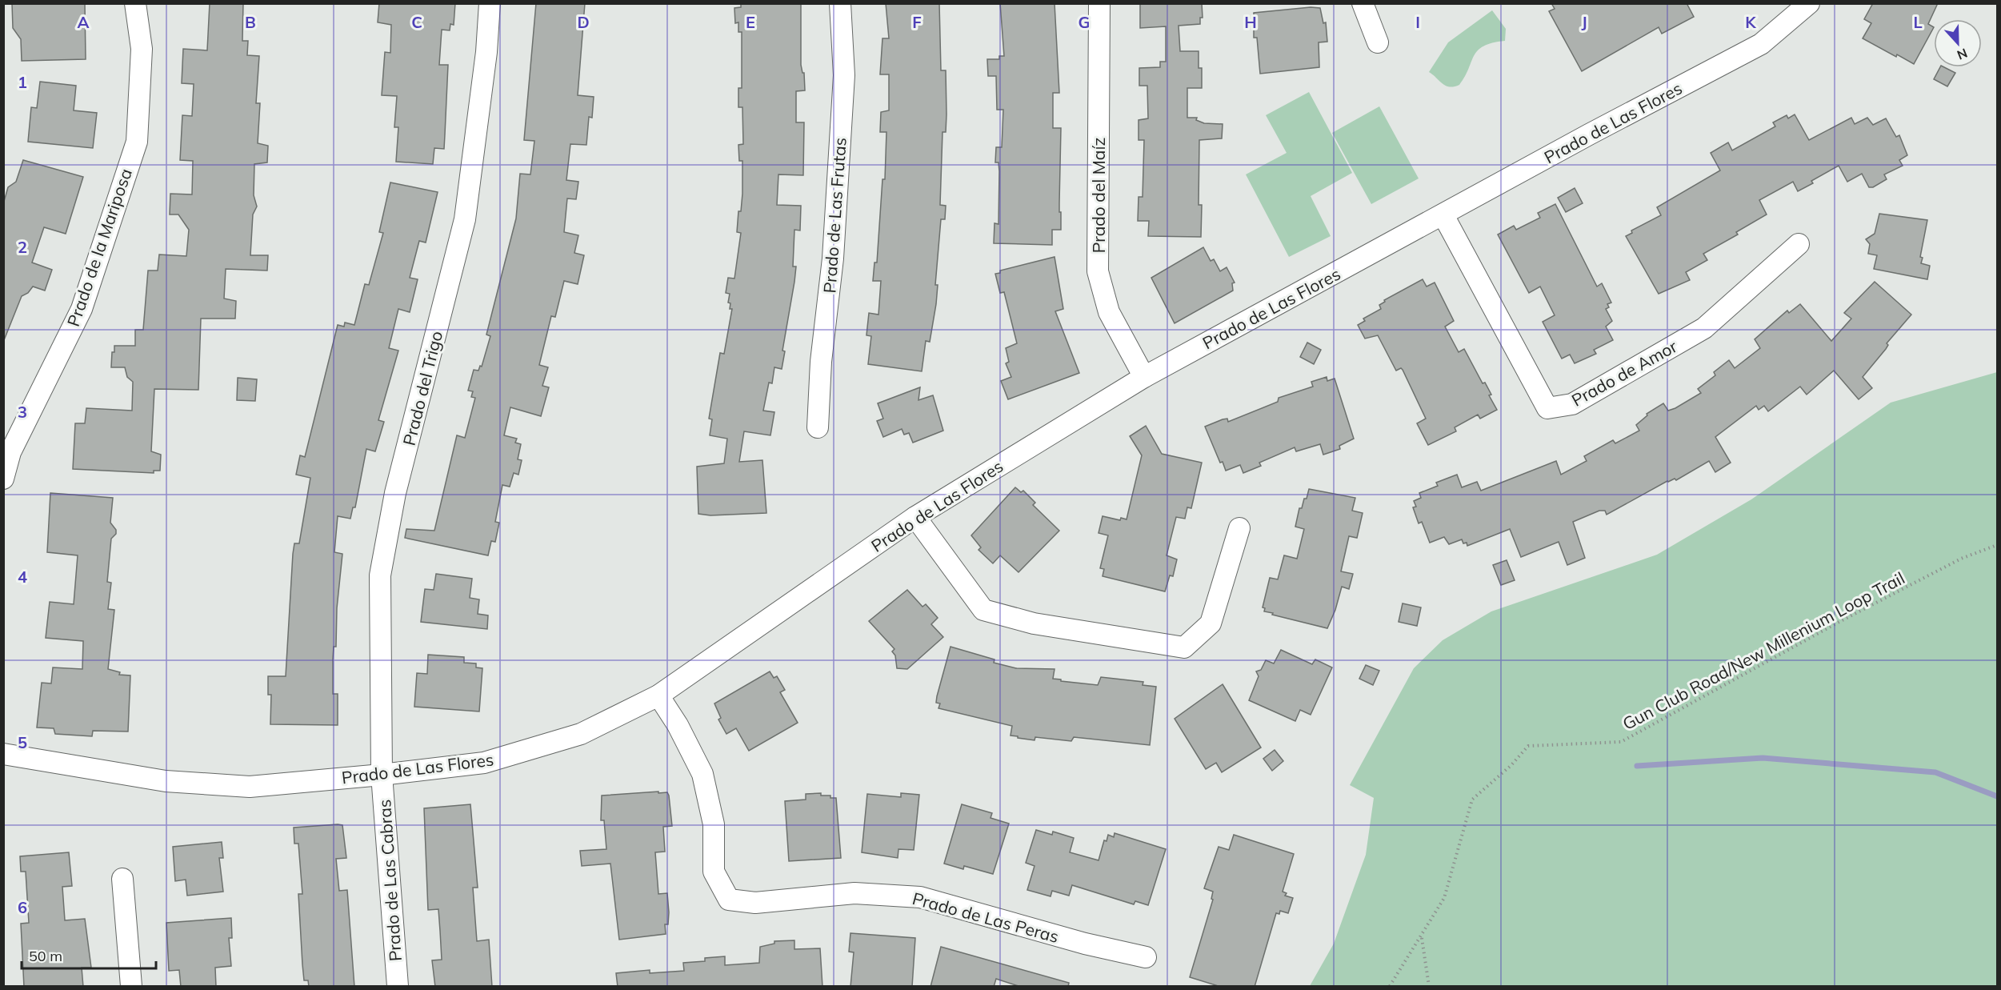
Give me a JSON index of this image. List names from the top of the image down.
{
  "streets": {
    "street": [
      "Prado de Las Flores",
      "Prado del Maíz",
      "Prado de Las Frutas",
      "Prado de la Mariposa",
      "Prado de Amor",
      "Prado del Trigo",
      "Prado de Las Cabras",
      "Prado de Las Peras"
    ],
    "path": ["Gun Club Road/New Millenium Loop Trail"]
  },
  "crossings": [
    ["Prado de Las Flores", "Prado del Maíz"],
    ["Prado de Las Flores", "Prado de Amor"],
    ["Prado de Las Flores", "Prado del Trigo"],
    ["Prado de Las Flores", "Prado de Las Cabras"],
    ["Prado de Las Flores", "Prado de Las Peras"],
    ["Prado del Trigo", "Prado de Las Cabras"]
  ],
  "scale_bar": "50 m",
  "north": "bottom",
  "grid": {
    "columns": [
      "A",
      "B",
      "C",
      "D",
      "E",
      "F",
      "G",
      "H",
      "I",
      "J",
      "K",
      "L"
    ],
    "rows": [
      "1",
      "2",
      "3",
      "4",
      "5",
      "6"
    ]
  }
}
